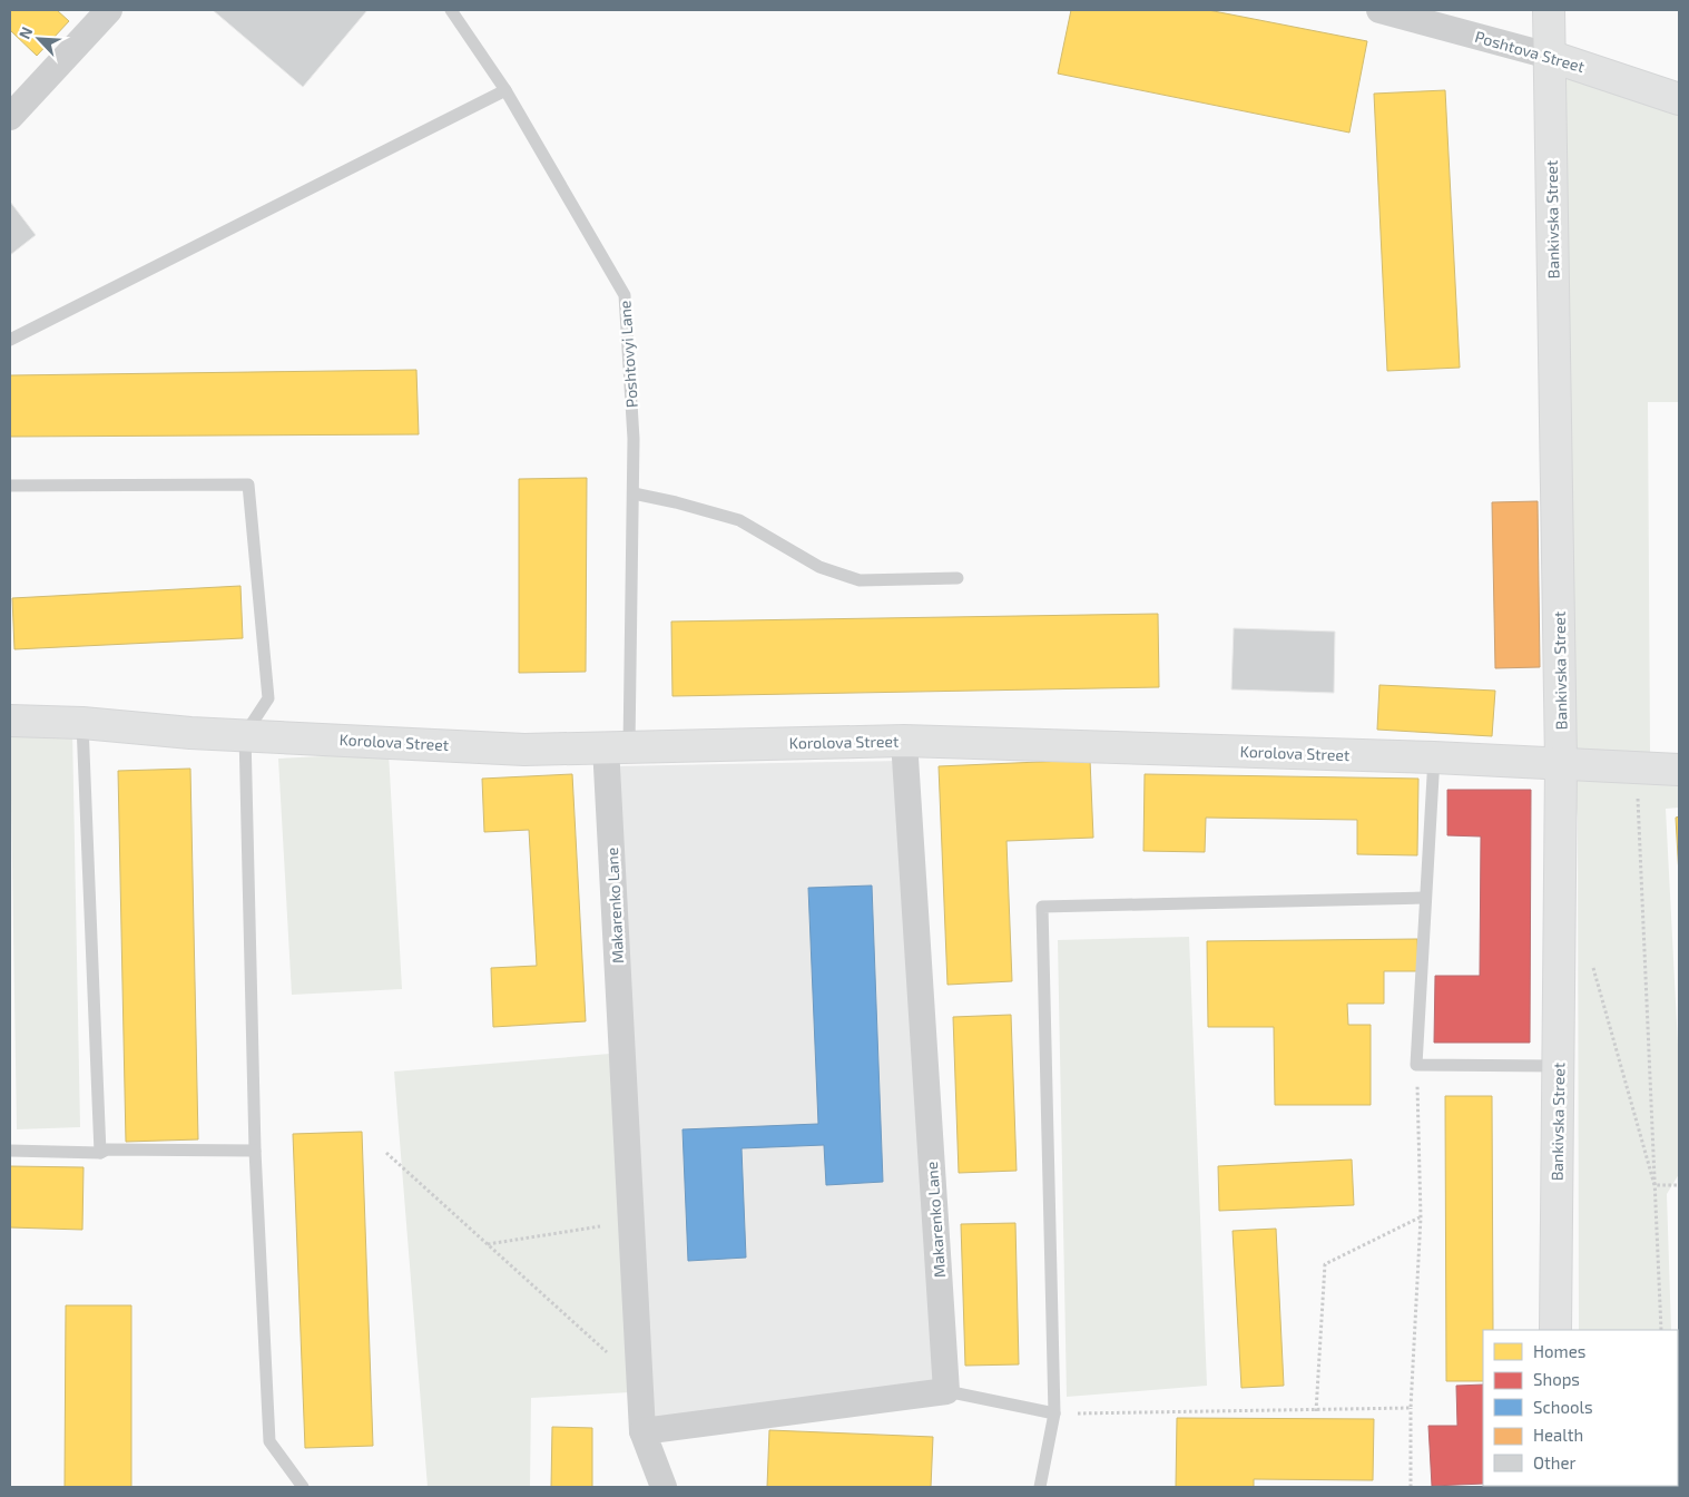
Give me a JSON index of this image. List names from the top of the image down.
{
  "streets": {
    "street": [
      "Poshtova Street",
      "Bankivska Street",
      "Korolova Street",
      "Makarenko Lane"
    ],
    "lane": ["Poshtovyi Lane"]
  },
  "crossings": [
    ["Poshtova Street", "Bankivska Street"],
    ["Bankivska Street", "Korolova Street"],
    ["Poshtovyi Lane", "Korolova Street"],
    ["Poshtovyi Lane", "Makarenko Lane"],
    ["Korolova Street", "Makarenko Lane"]
  ],
  "legend": [
    "Homes",
    "Shops",
    "Schools",
    "Health",
    "Other"
  ],
  "north": "top left"
}
